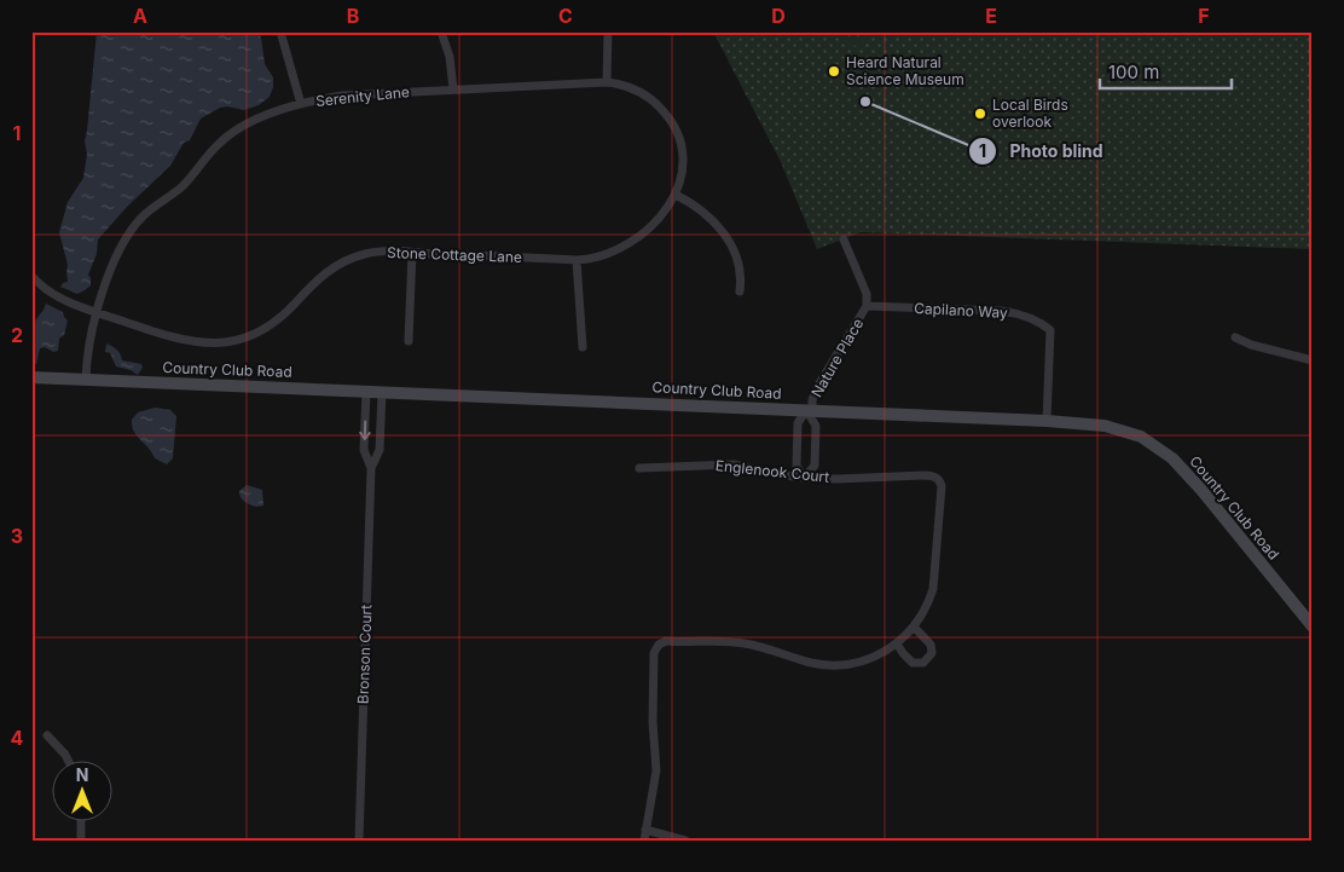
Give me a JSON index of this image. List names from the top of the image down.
{
  "streets": {
    "main road": ["Country Club Road"],
    "street": [
      "Serenity Lane",
      "Stone Cottage Lane",
      "Capilano Way",
      "Nature Place",
      "Englenook Court",
      "Bronson Court"
    ]
  },
  "crossings": [
    ["Serenity Lane", "Stone Cottage Lane"],
    ["Serenity Lane", "Country Club Road"],
    ["Capilano Way", "Nature Place"],
    ["Capilano Way", "Country Club Road"],
    ["Nature Place", "Country Club Road"],
    ["Nature Place", "Englenook Court"],
    ["Country Club Road", "Bronson Court"]
  ],
  "places": ["Heard Natural Science Museum", "Photo blind", "Local Birds overlook"],
  "scale_bar": "100 m",
  "north": "top",
  "grid": {
    "columns": [
      "A",
      "B",
      "C",
      "D",
      "E",
      "F"
    ],
    "rows": [
      "1",
      "2",
      "3",
      "4"
    ]
  }
}
